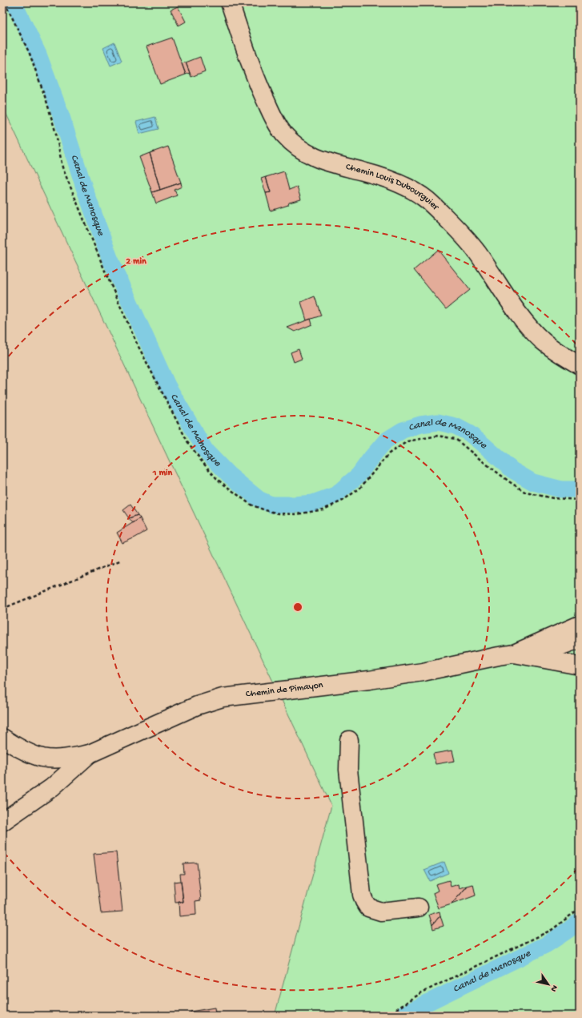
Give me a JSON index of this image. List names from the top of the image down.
{
  "streets": {
    "street": ["Chemin Louis Dubourguier", "Chemin de Pimayon"]
  },
  "water": ["Canal de Manosque"],
  "north": "bottom right",
  "rings": ["2 min", "1 min"]
}
